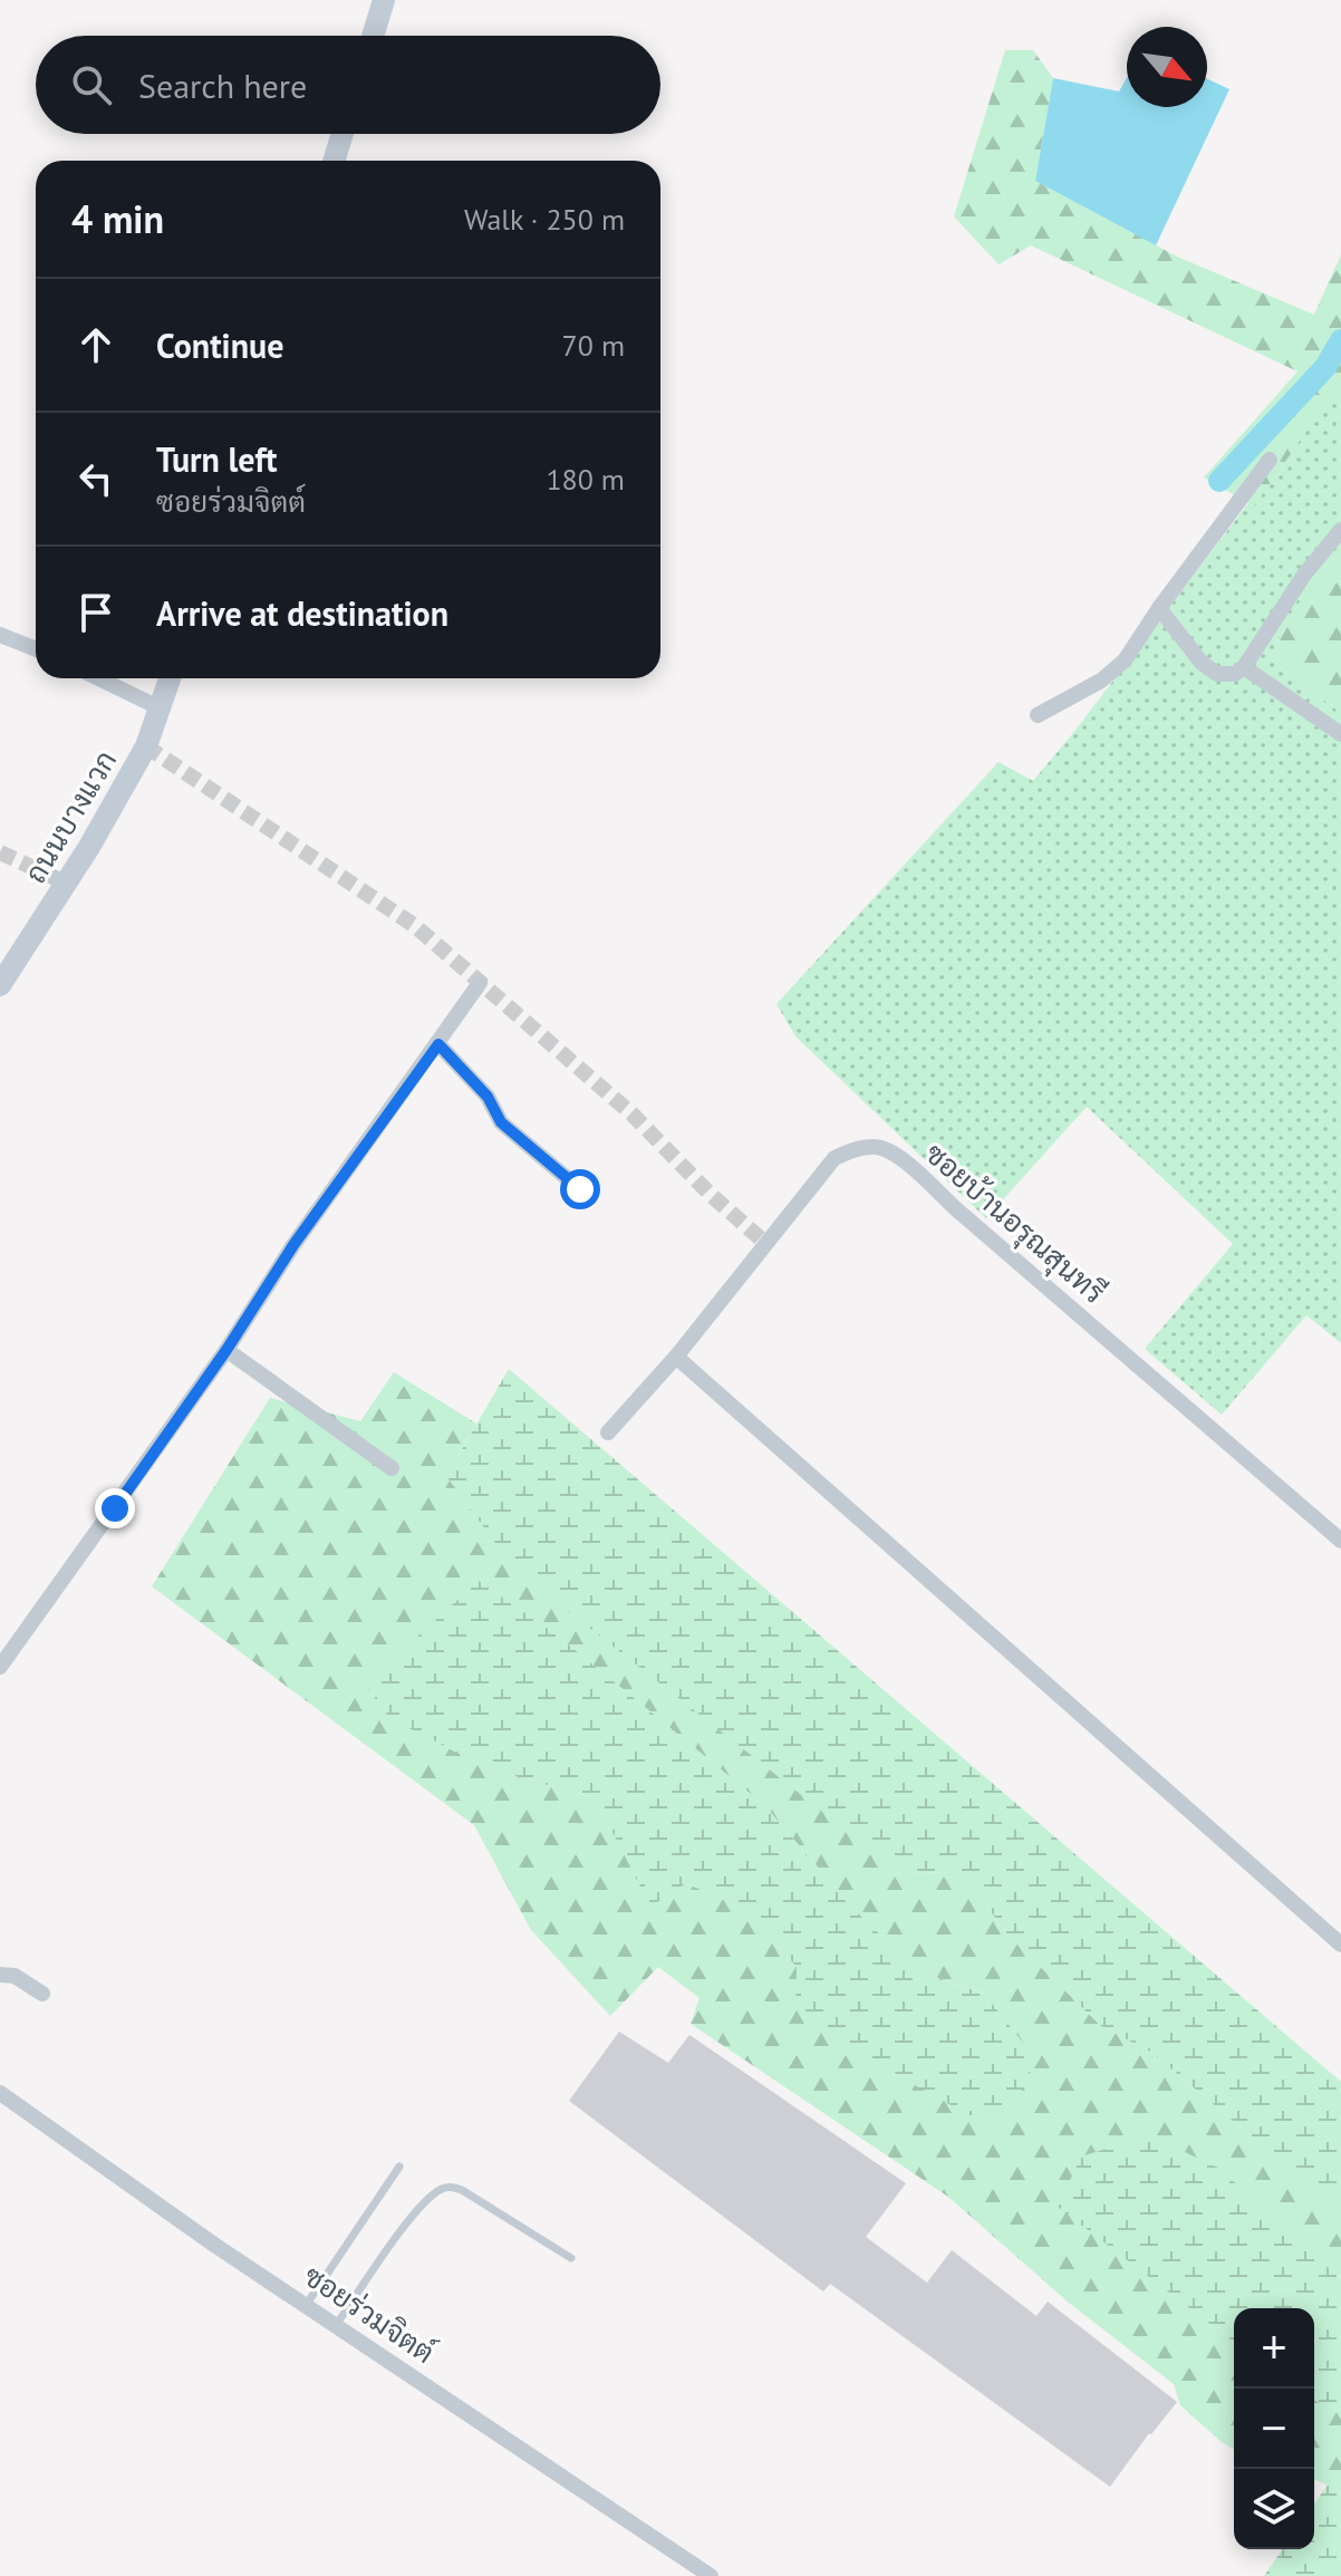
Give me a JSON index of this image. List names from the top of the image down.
{
  "streets": {
    "main road": ["ถนนบางแวก"],
    "street": ["ซอยบ้านอรุณสุนทรี", "ซอยร่วมจิตต์"]
  },
  "north": "bottom right",
  "page": {
    "search": "Search here",
    "heading": ["4 min", "Walk · 250 m"],
    "list": [
      ["Continue", "70 m"],
      ["Turn left", "ซอยร่วมจิตต์", "180 m"],
      "Arrive at destination"
    ],
    "map_buttons": ["+", "−"]
  }
}
